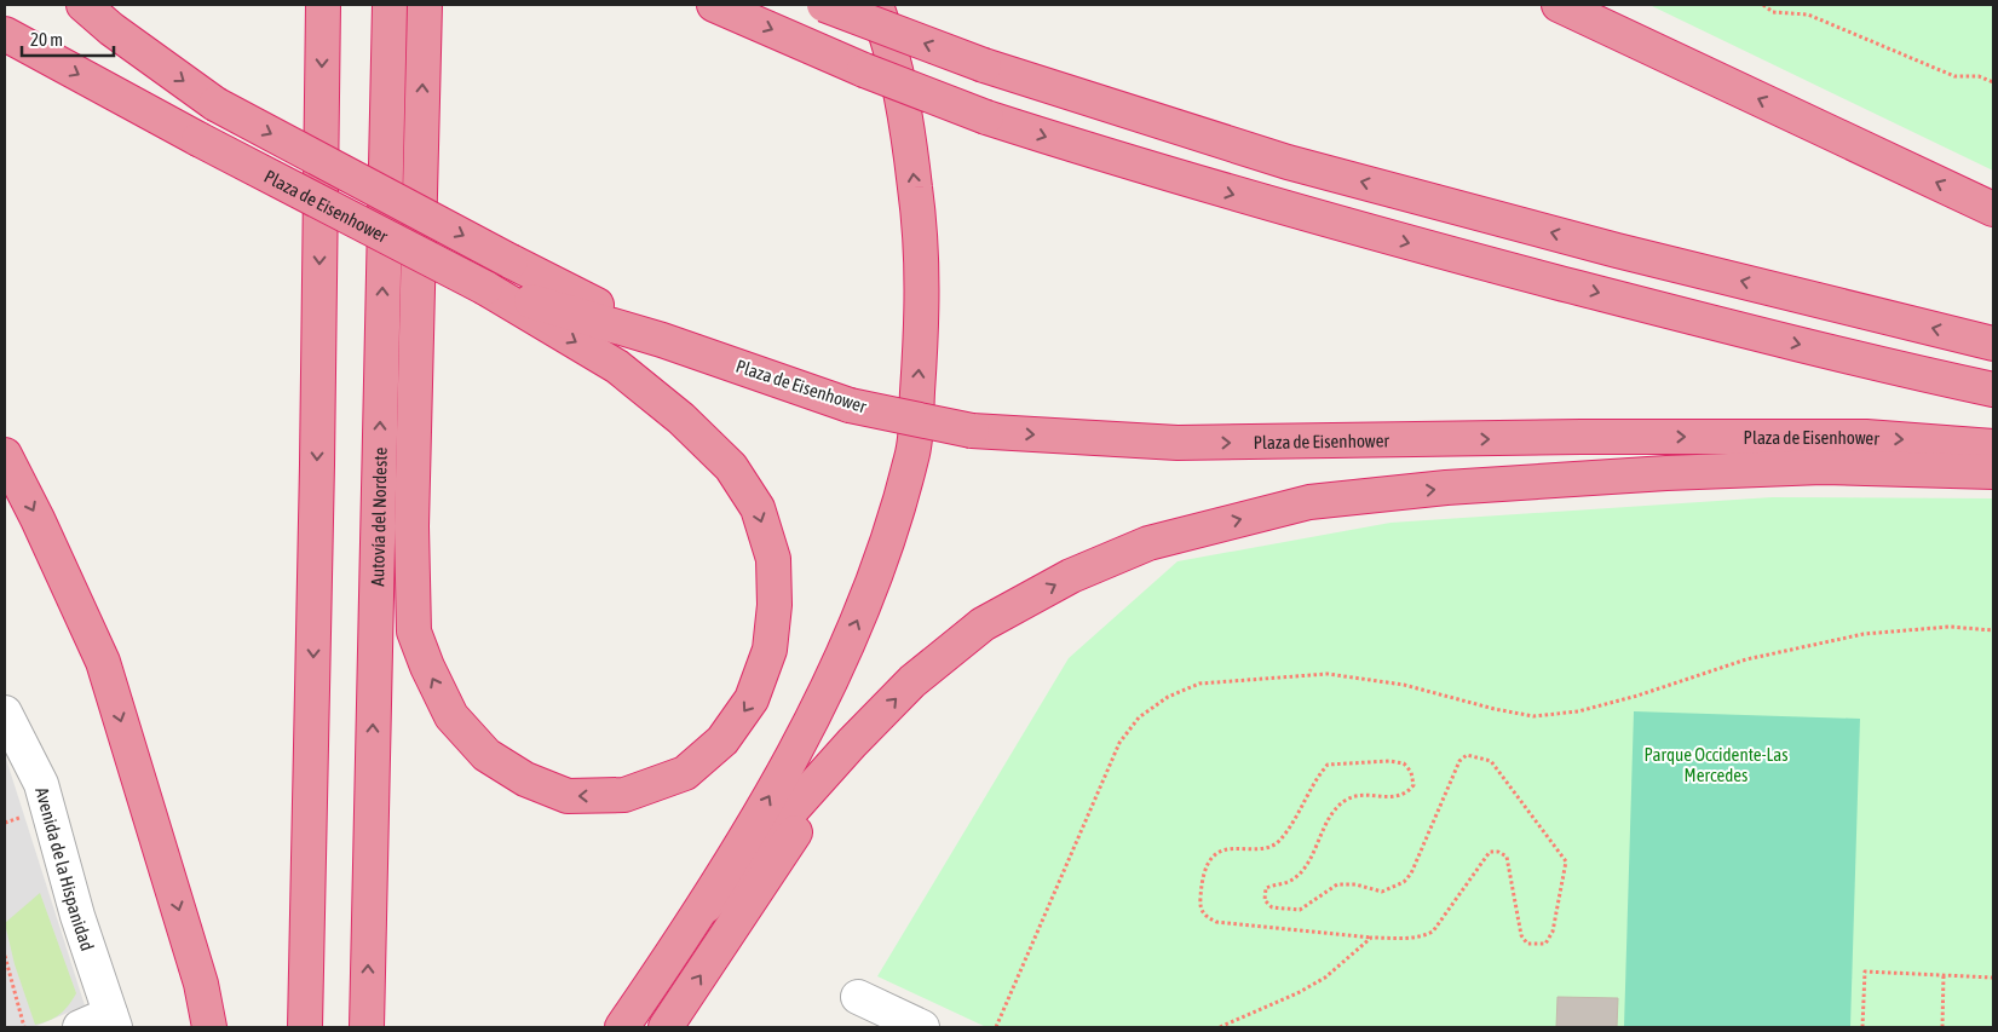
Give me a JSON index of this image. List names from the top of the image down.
{
  "streets": {
    "highway": ["Plaza de Eisenhower", "Autovía del Nordeste"],
    "street": ["Avenida de la Hispanidad"]
  },
  "parks": ["Parque Occidente-Las Mercedes"],
  "scale_bar": "20 m"
}
